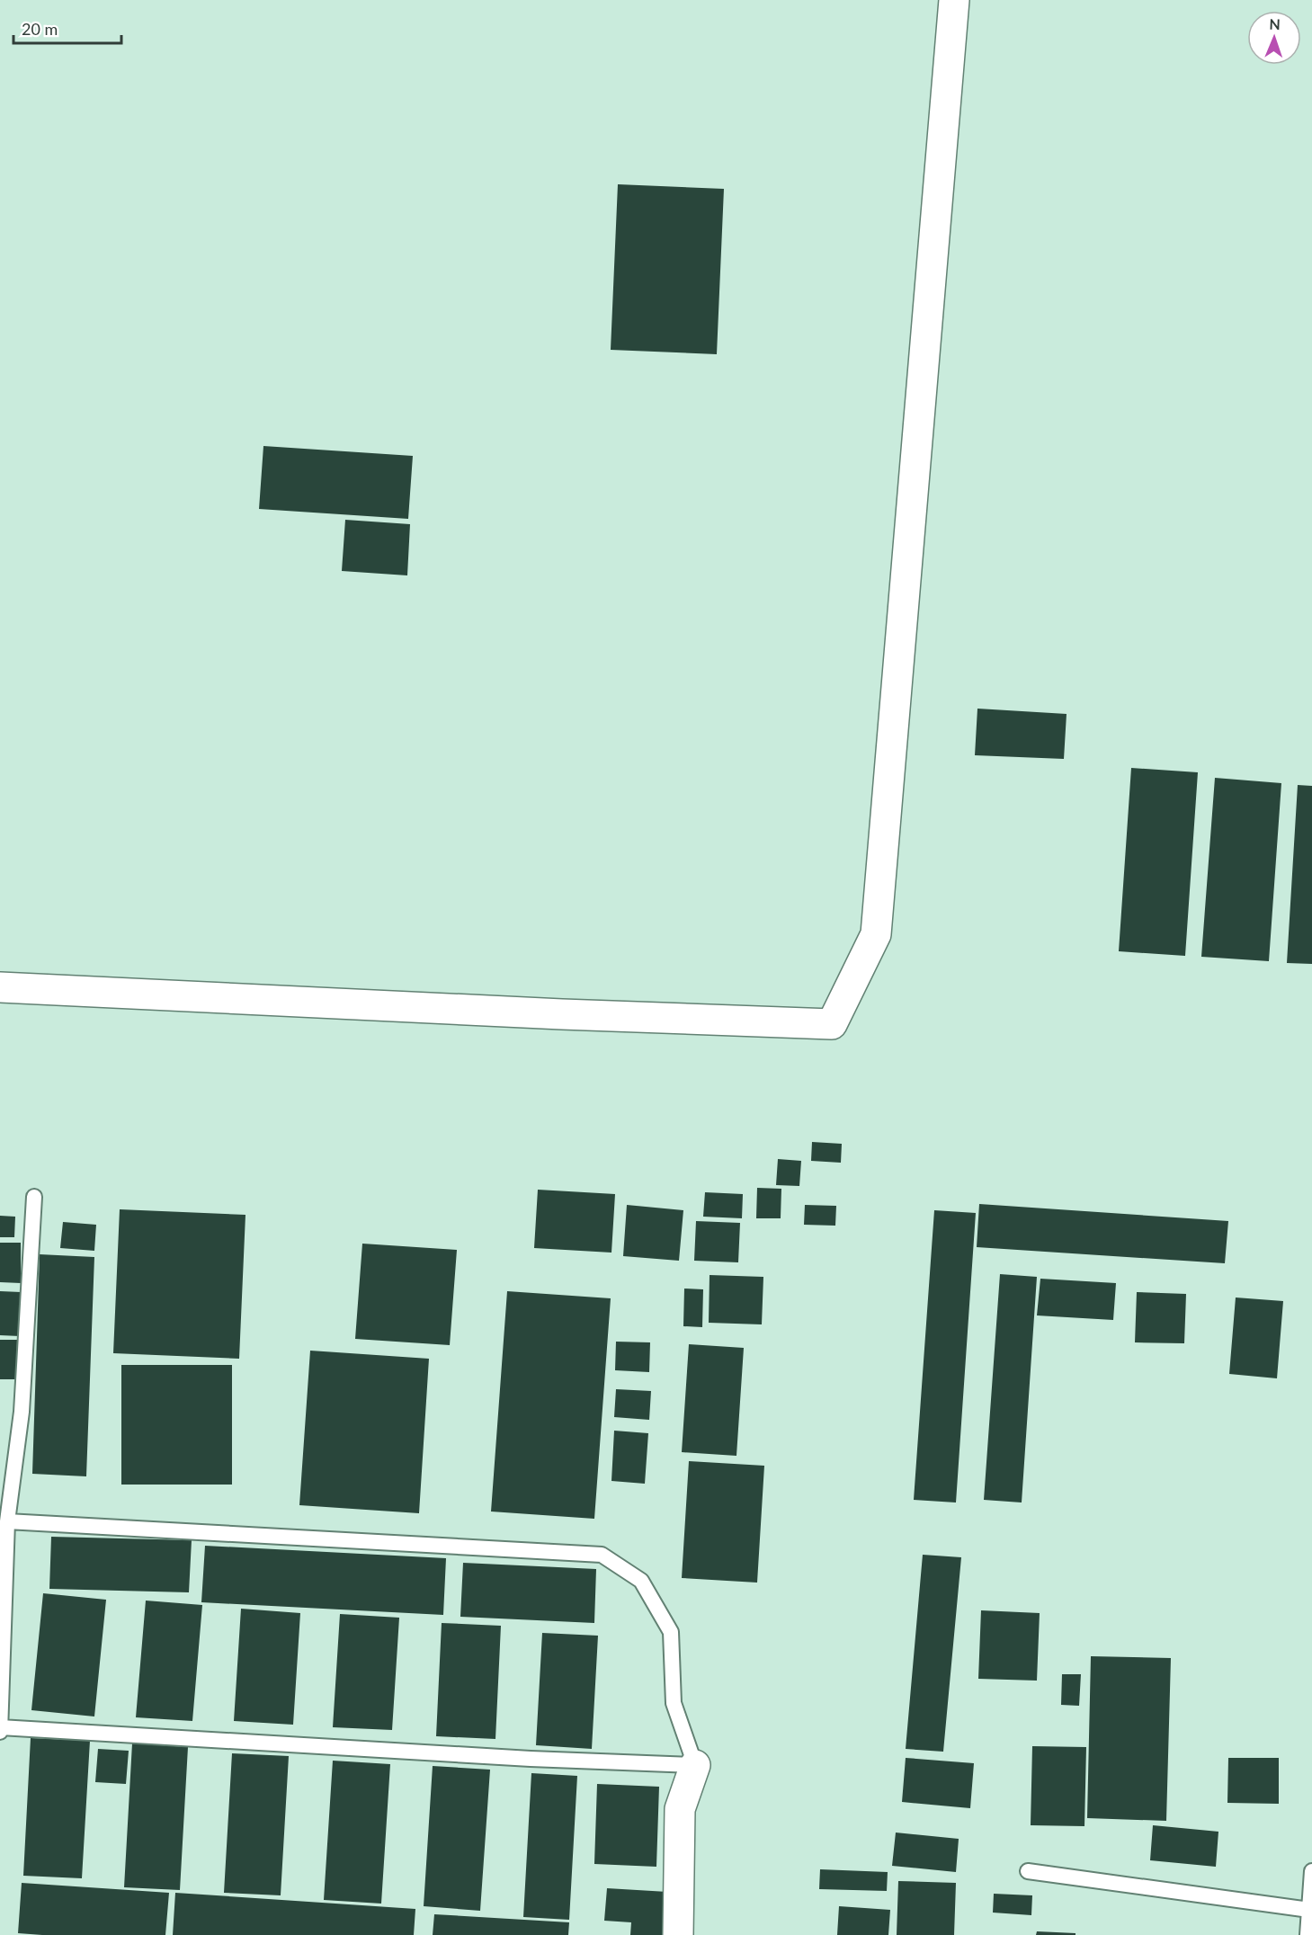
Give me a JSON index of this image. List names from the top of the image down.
{
  "scale_bar": "20 m",
  "north": "top"
}
